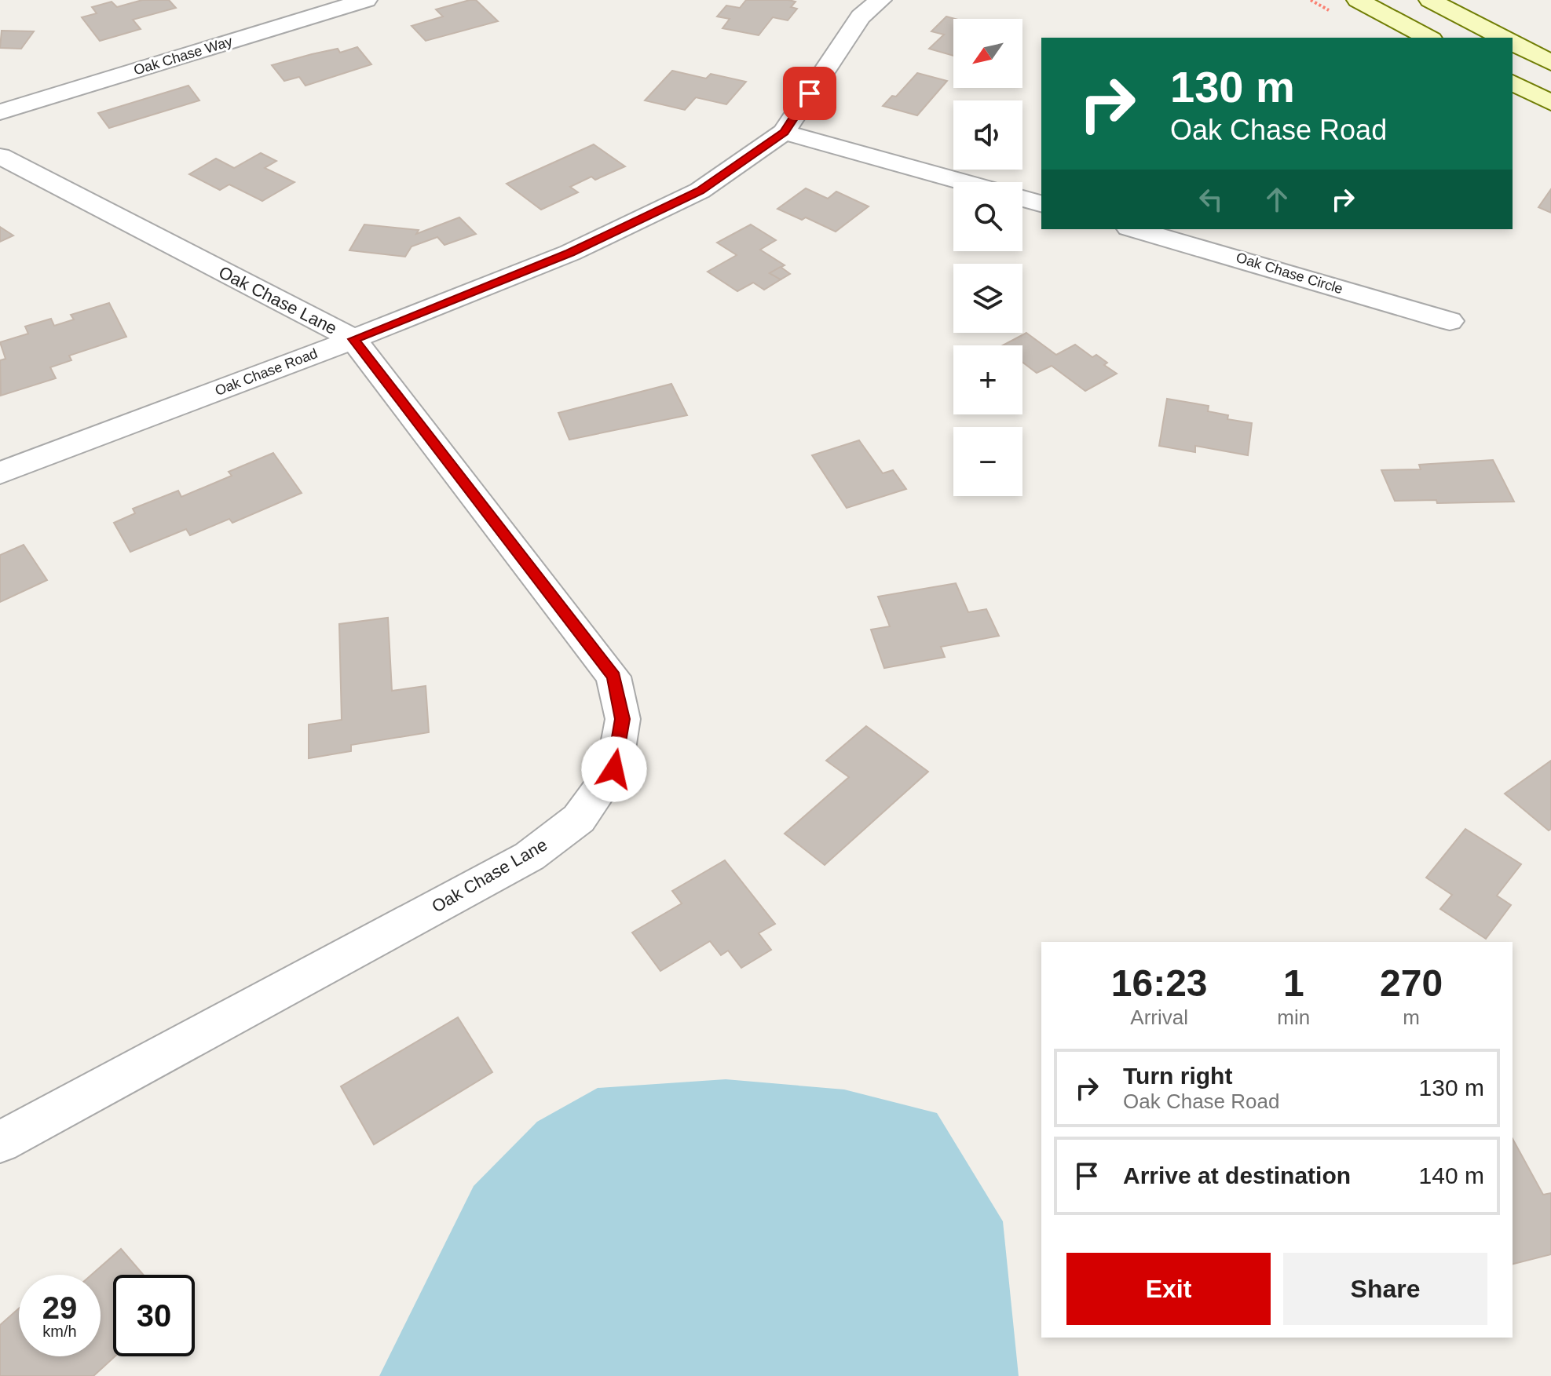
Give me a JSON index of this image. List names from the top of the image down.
{
  "streets": {
    "street": [
      "Oak Chase Way",
      "Oak Chase Circle",
      "Oak Chase Lane",
      "Oak Chase Road"
    ]
  },
  "crossings": [
    ["Oak Chase Lane", "Oak Chase Road"]
  ],
  "north": "bottom left",
  "page": {
    "map_buttons": ["+", "−"],
    "turn": ["130 m", "Oak Chase Road"],
    "eta": [
      "16:23",
      "Arrival",
      "1",
      "min",
      "270",
      "m"
    ],
    "list": [
      {
        "name": "Turn right",
        "note": "Oak Chase Road",
        "value": "130 m"
      },
      {
        "name": "Arrive at destination",
        "value": "140 m"
      }
    ],
    "buttons": ["Exit", "Share"],
    "speed": "29 km/h",
    "limit": "30"
  }
}
